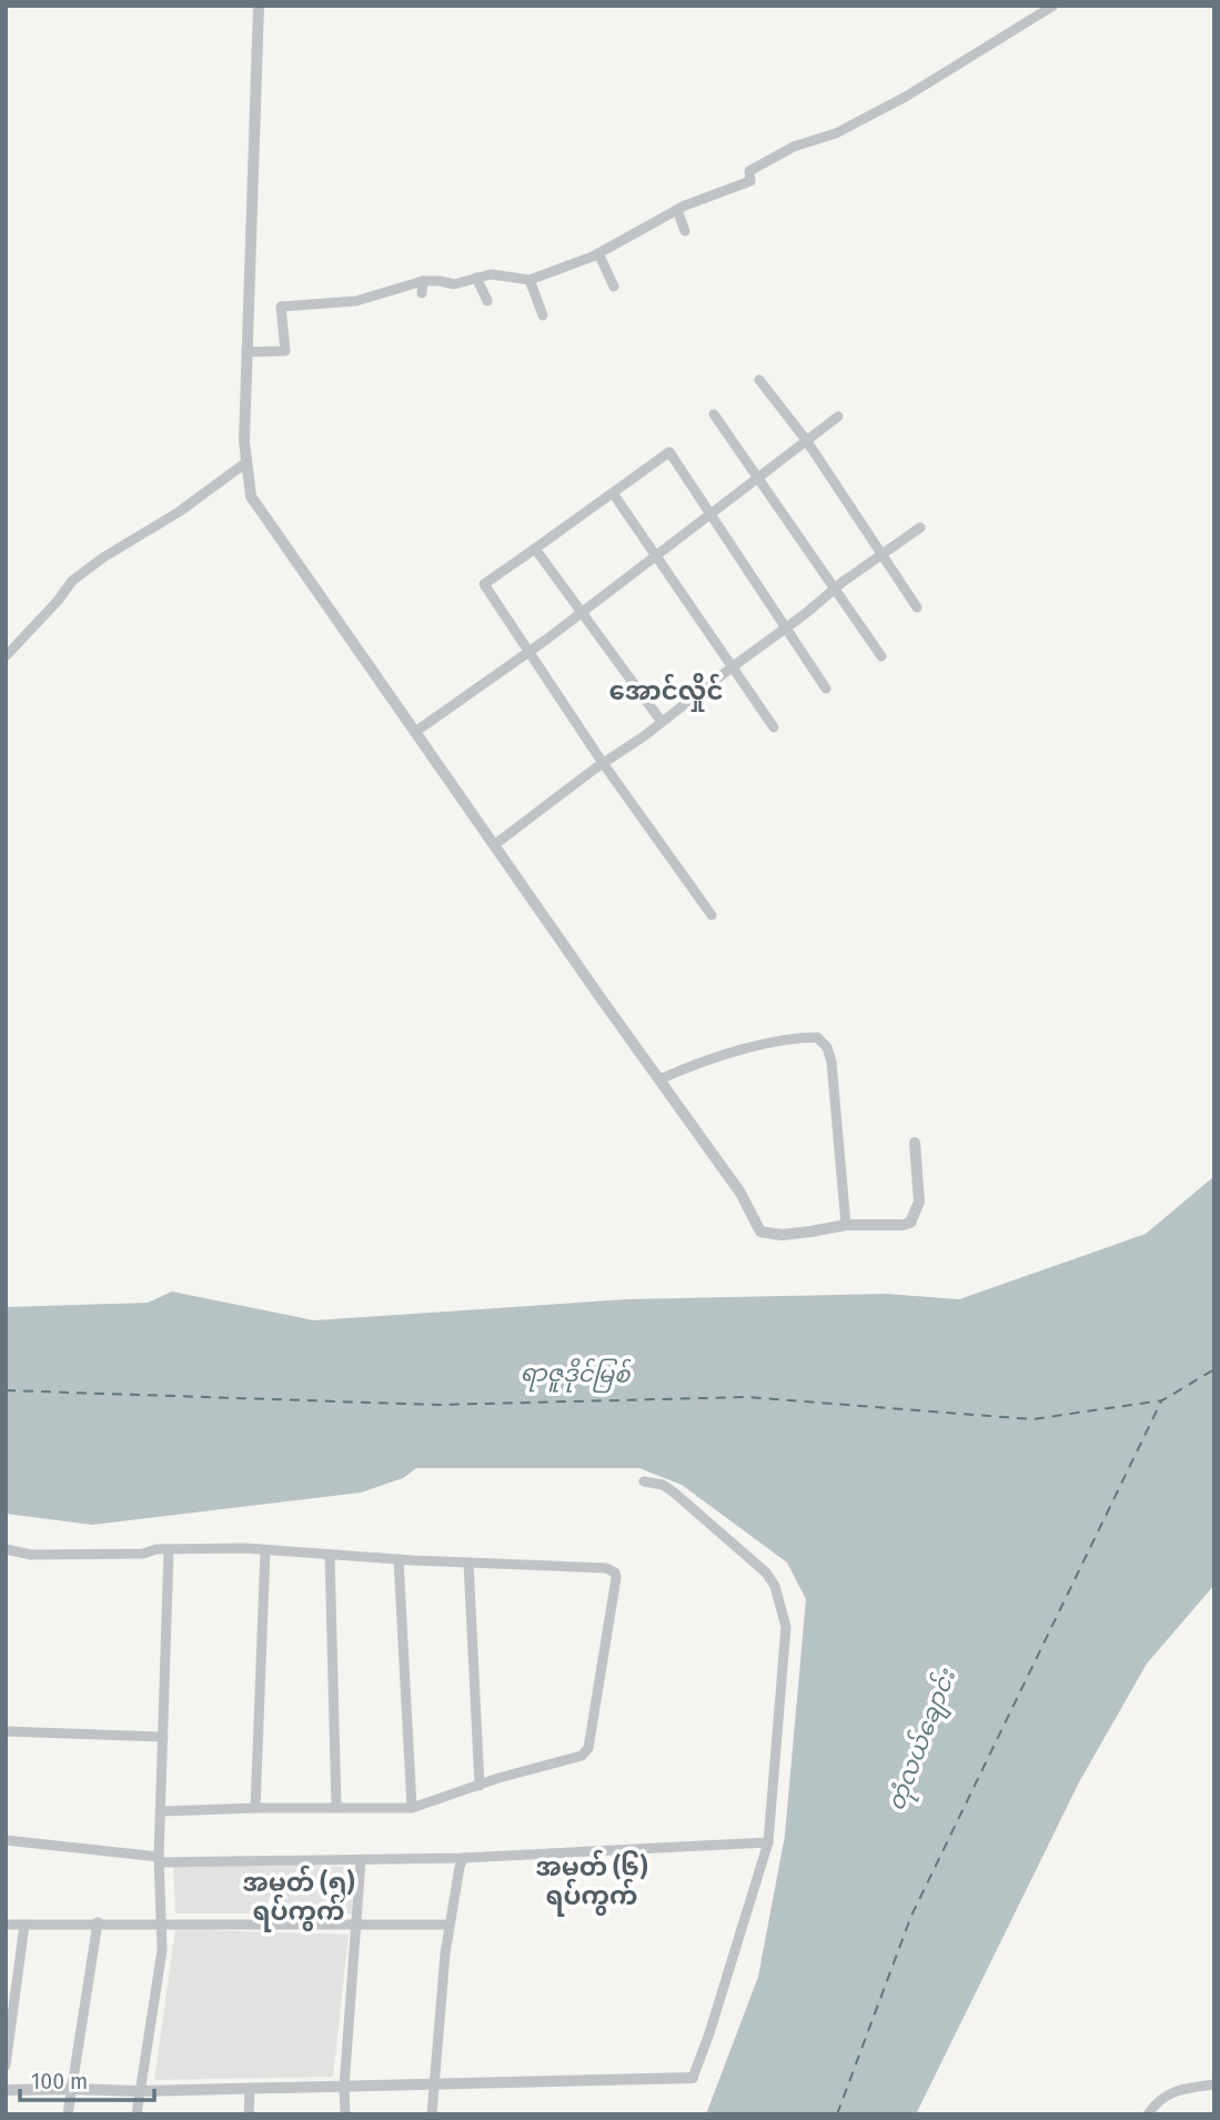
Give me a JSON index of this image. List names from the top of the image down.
{
  "districts": ["အောင်လှိုင်", "အမှတ် (၆) ရပ်ကွက်", "အမှတ် (၅) ရပ်ကွက်"],
  "water": ["ရာဇူဒိုင်မြစ်", "တုံလယ်ချောင်း"],
  "scale_bar": "100 m"
}
